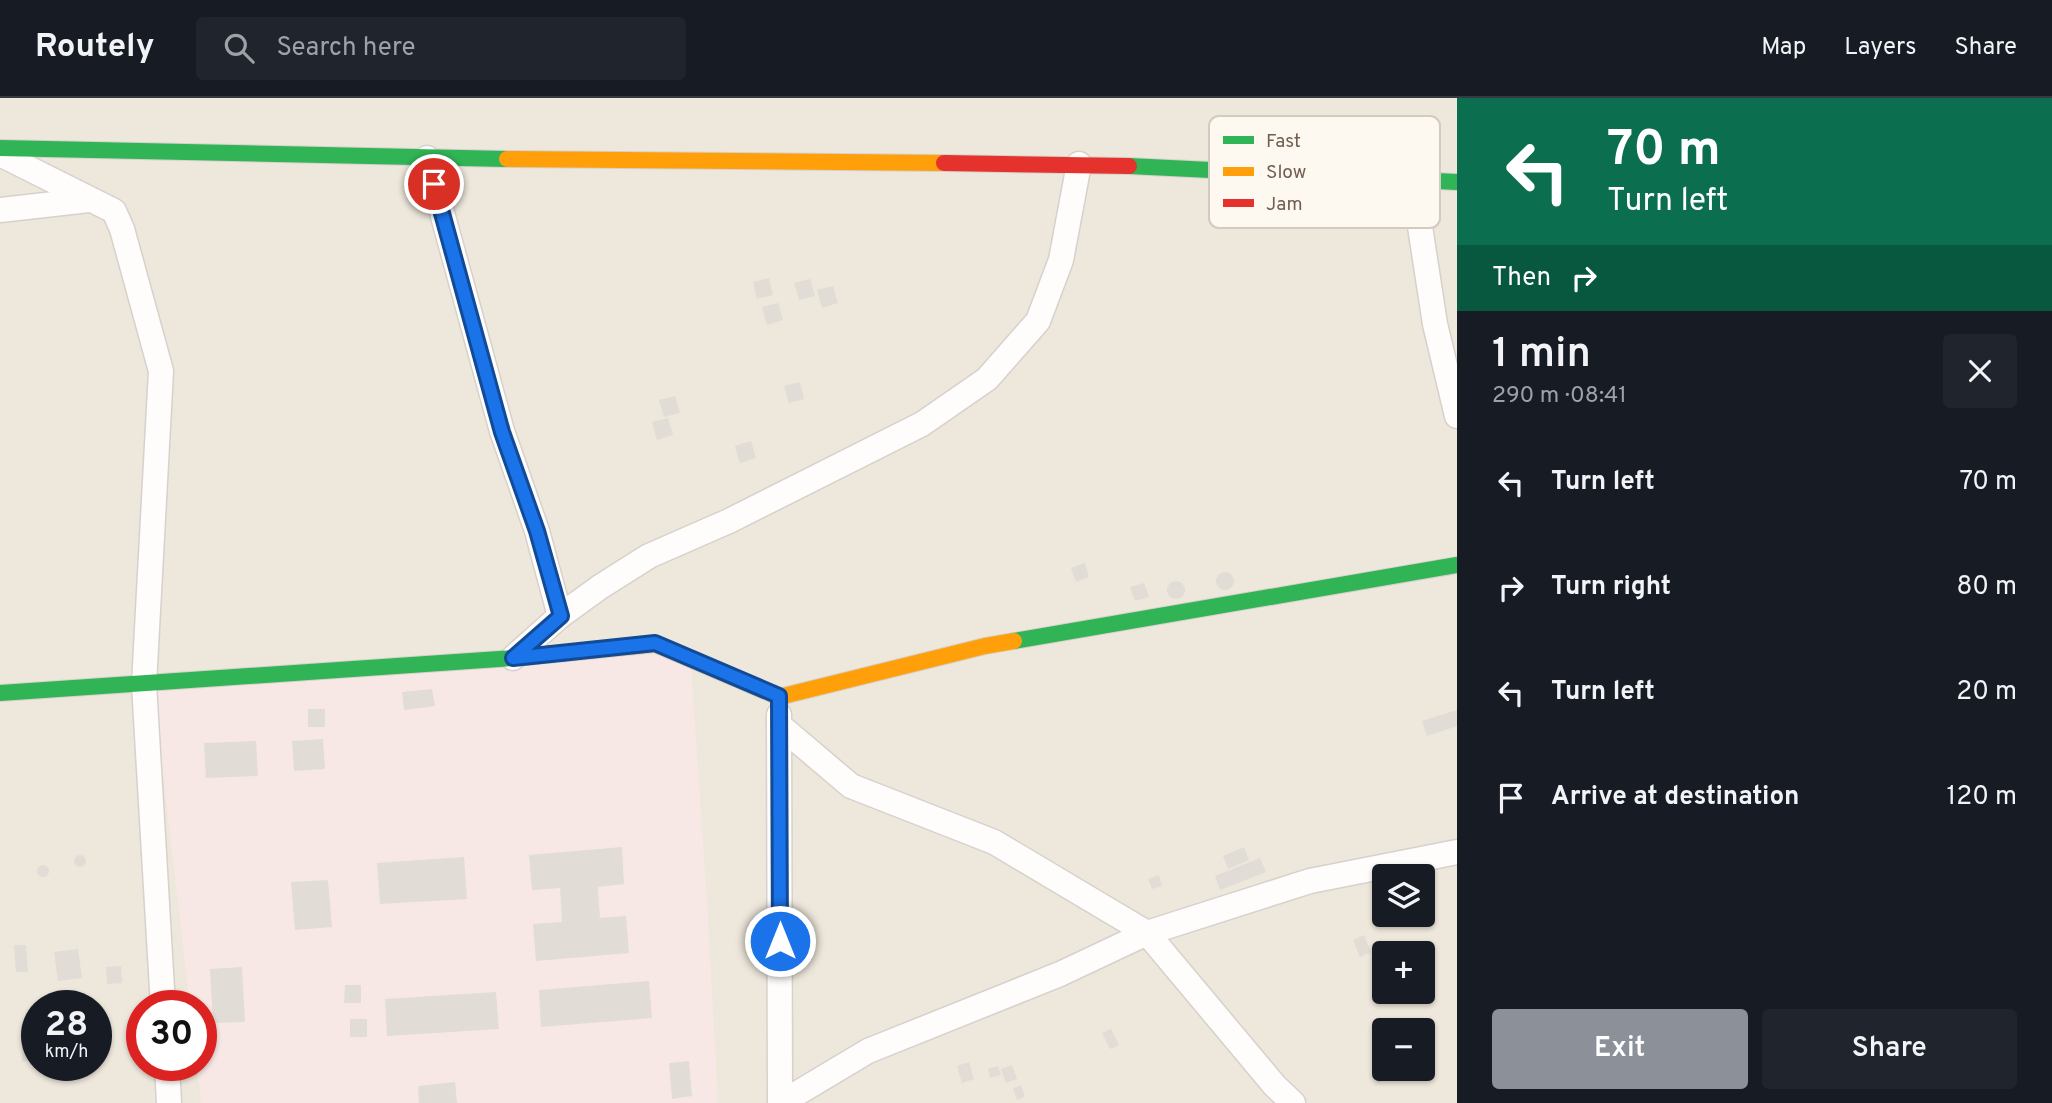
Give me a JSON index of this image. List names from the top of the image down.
{
  "legend": ["Fast", "Slow", "Jam"],
  "page": {
    "header": "Routely",
    "search": "Search here",
    "nav": ["Map", "Layers", "Share"],
    "turn": ["70 m", "Turn left"],
    "then": "Then",
    "heading": ["1 min", "290 m · 08:41"],
    "list": [
      {
        "name": "Turn left",
        "value": "70 m"
      },
      {
        "name": "Turn right",
        "value": "80 m"
      },
      {
        "name": "Turn left",
        "value": "20 m"
      },
      {
        "name": "Arrive at destination",
        "value": "120 m"
      }
    ],
    "map_buttons": ["+", "−"],
    "speed": "28 km/h",
    "limit": "30",
    "buttons": ["Exit", "Share"]
  }
}
